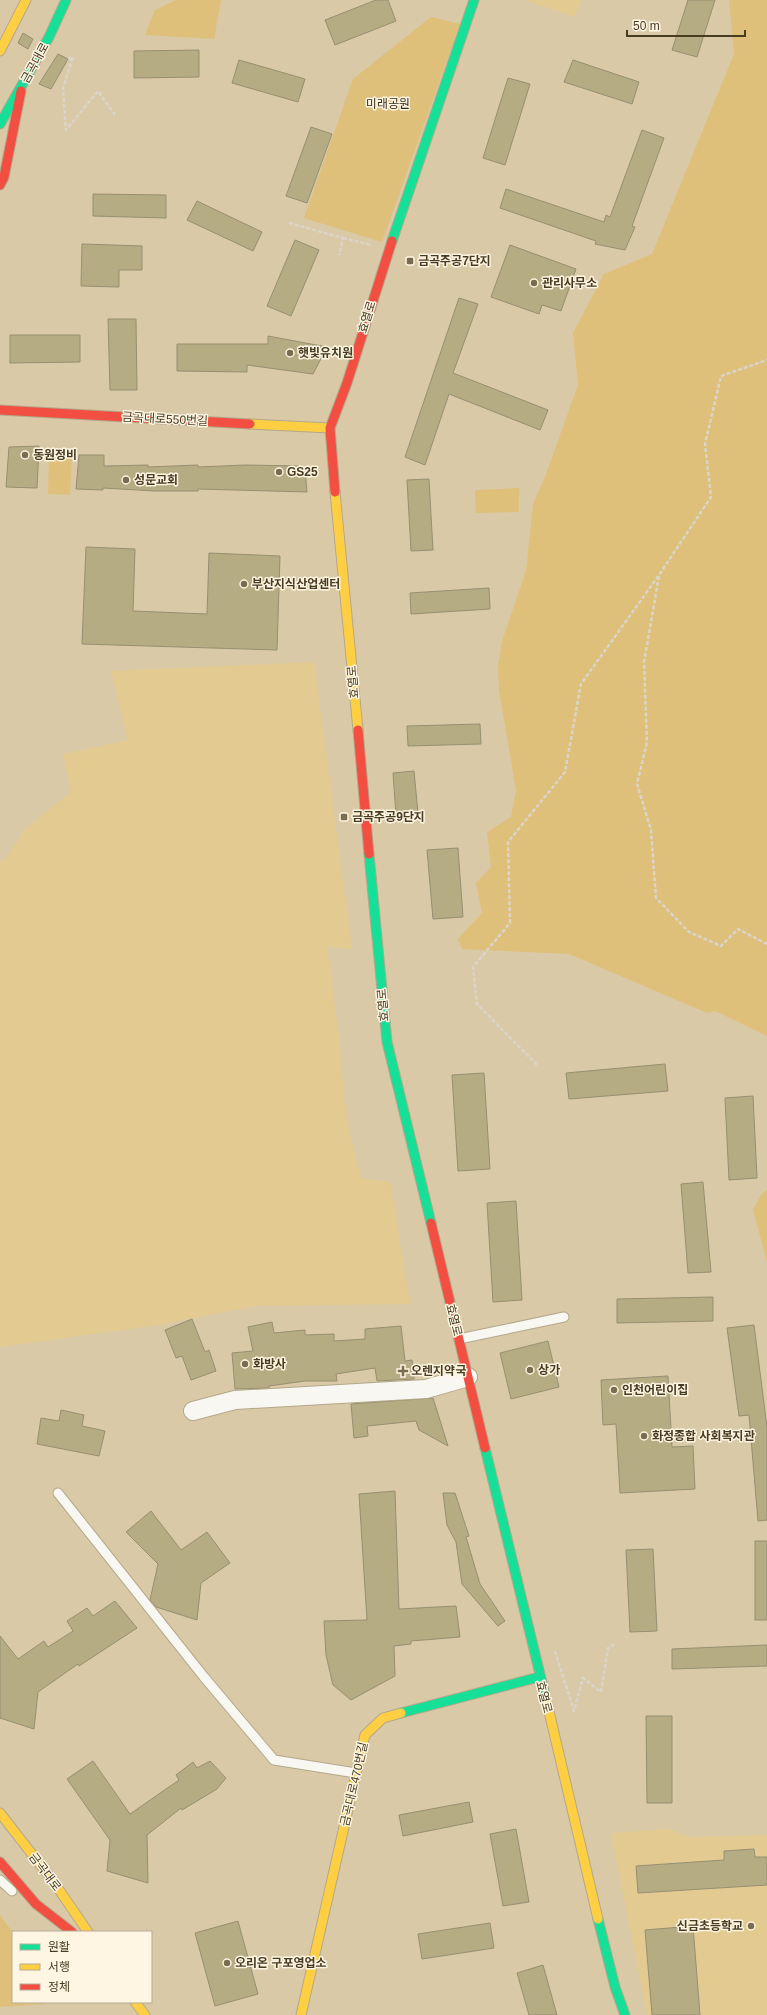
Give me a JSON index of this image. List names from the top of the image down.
{
  "streets": {
    "main road": [
      "금곡대로",
      "효열로",
      "금곡대로550번길",
      "금곡대로470번길"
    ]
  },
  "crossings": [
    ["효열로", "금곡대로550번길"],
    ["효열로", "금곡대로470번길"]
  ],
  "parks": ["미래공원"],
  "places": {
    "transit": ["금곡주공7단지", "금곡주공9단지"],
    "other": [
      "관리사무소",
      "햇빛유치원",
      "동원정비",
      "GS25",
      "성문교회",
      "부산지식산업센터",
      "화방사",
      "상가",
      "인천어린이집",
      "화정종합 사회복지관",
      "신금초등학교",
      "오리온 구포영업소"
    ],
    "health": ["오렌지약국"]
  },
  "legend": ["원활", "서행", "정체"],
  "scale_bar": "50 m"
}
